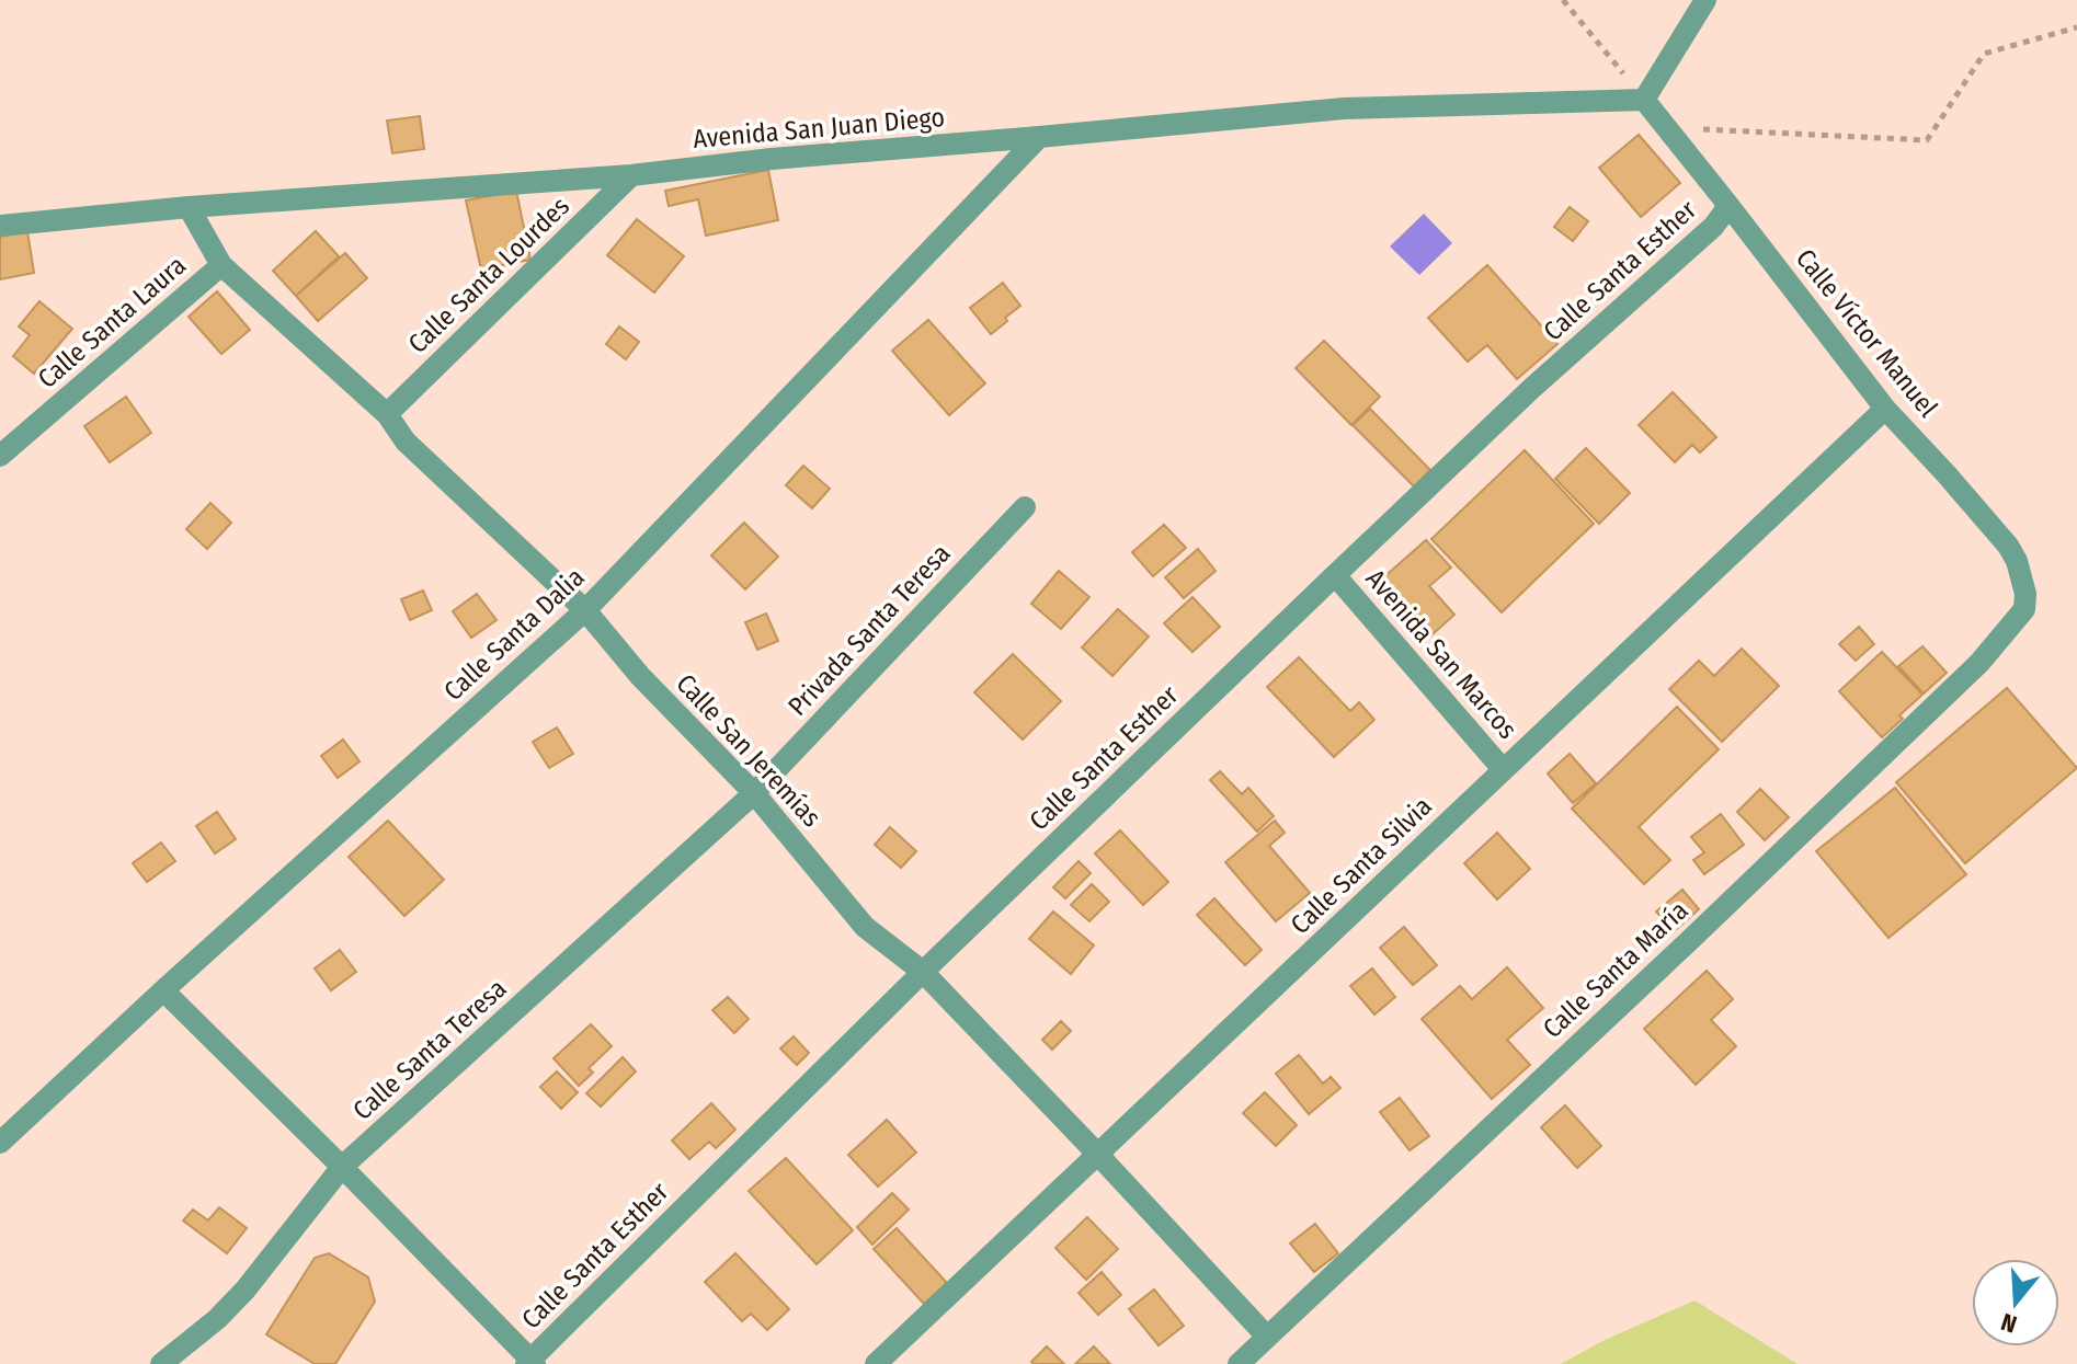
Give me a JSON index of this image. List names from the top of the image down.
{
  "streets": {
    "street": [
      "Avenida San Juan Diego",
      "Calle Santa Esther",
      "Calle Santa Lourdes",
      "Calle Santa Laura",
      "Calle Víctor Manuel",
      "Privada Santa Teresa",
      "Calle Santa Dalia",
      "Avenida San Marcos",
      "Calle San Jeremías",
      "Calle Santa Silvia",
      "Calle Santa María",
      "Calle Santa Teresa"
    ]
  },
  "crossings": [
    ["Avenida San Juan Diego", "Calle Santa Lourdes"],
    ["Avenida San Juan Diego", "Calle Víctor Manuel"],
    ["Avenida San Juan Diego", "Calle Santa Dalia"],
    ["Avenida San Juan Diego", "Calle San Jeremías"],
    ["Calle Santa Esther", "Calle Víctor Manuel"],
    ["Calle Santa Esther", "Avenida San Marcos"],
    ["Calle Santa Esther", "Calle San Jeremías"],
    ["Calle Santa Lourdes", "Calle San Jeremías"],
    ["Calle Santa Laura", "Calle San Jeremías"],
    ["Calle Víctor Manuel", "Calle Santa Silvia"],
    ["Calle Víctor Manuel", "Calle Santa María"],
    ["Privada Santa Teresa", "Calle San Jeremías"],
    ["Privada Santa Teresa", "Calle Santa Teresa"],
    ["Calle Santa Dalia", "Calle San Jeremías"],
    ["Avenida San Marcos", "Calle Santa Silvia"],
    ["Calle San Jeremías", "Calle Santa Silvia"],
    ["Calle San Jeremías", "Calle Santa María"],
    ["Calle San Jeremías", "Calle Santa Teresa"]
  ],
  "north": "bottom"
}
